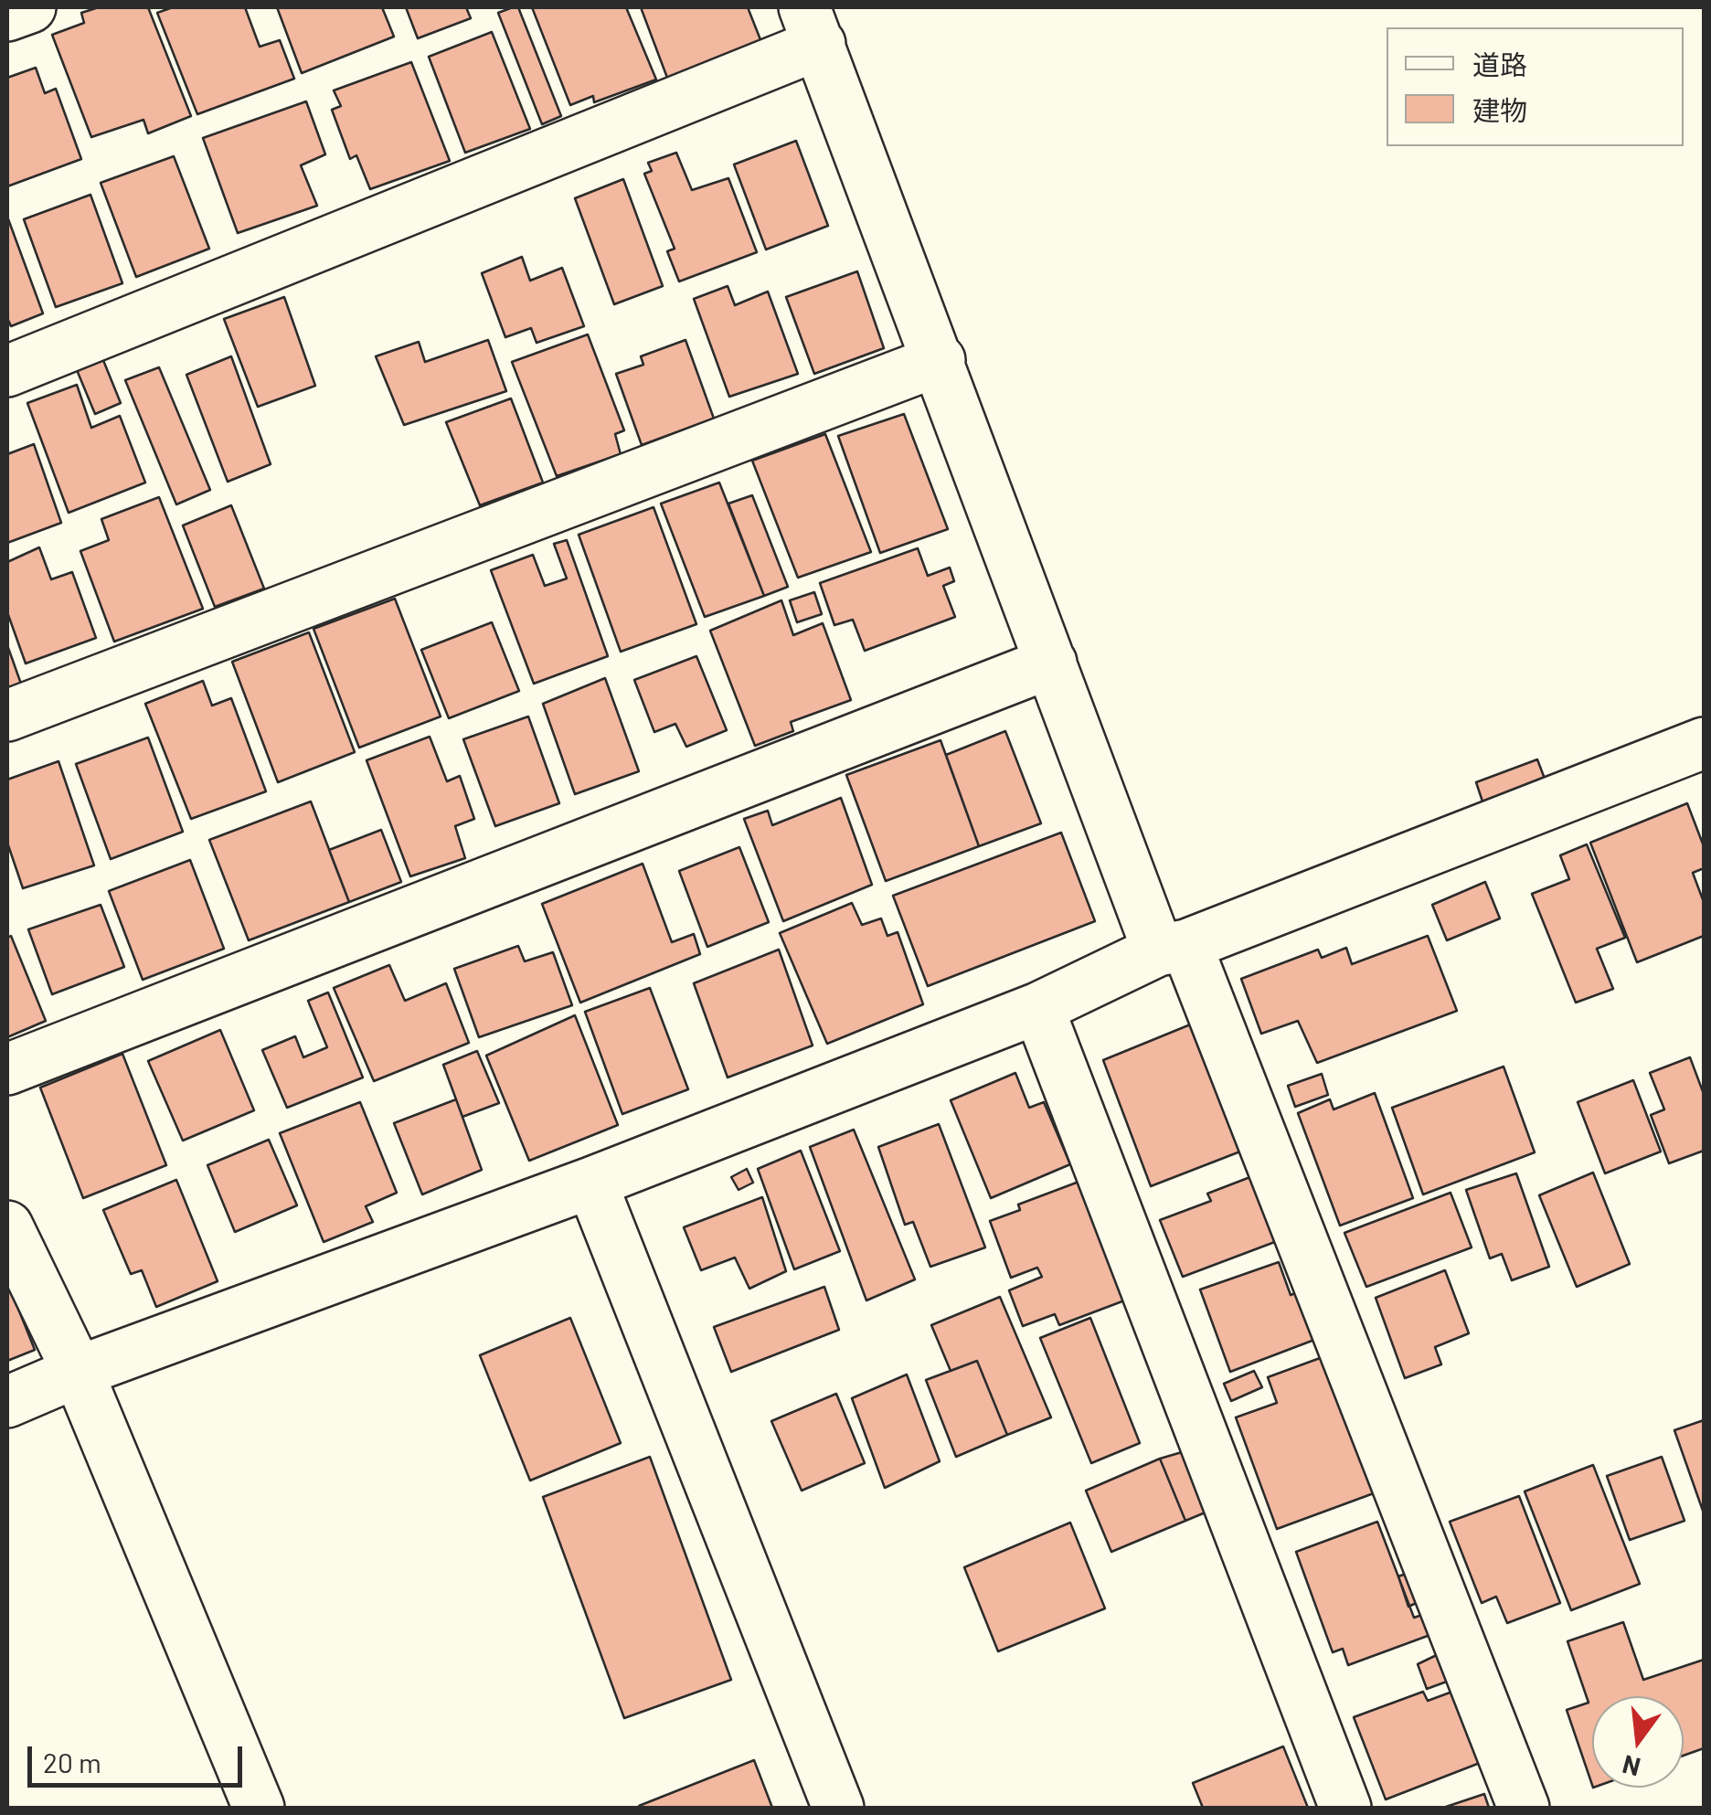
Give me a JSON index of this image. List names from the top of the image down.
{
  "legend": ["道路", "建物"],
  "scale_bar": "20 m",
  "north": "bottom"
}
